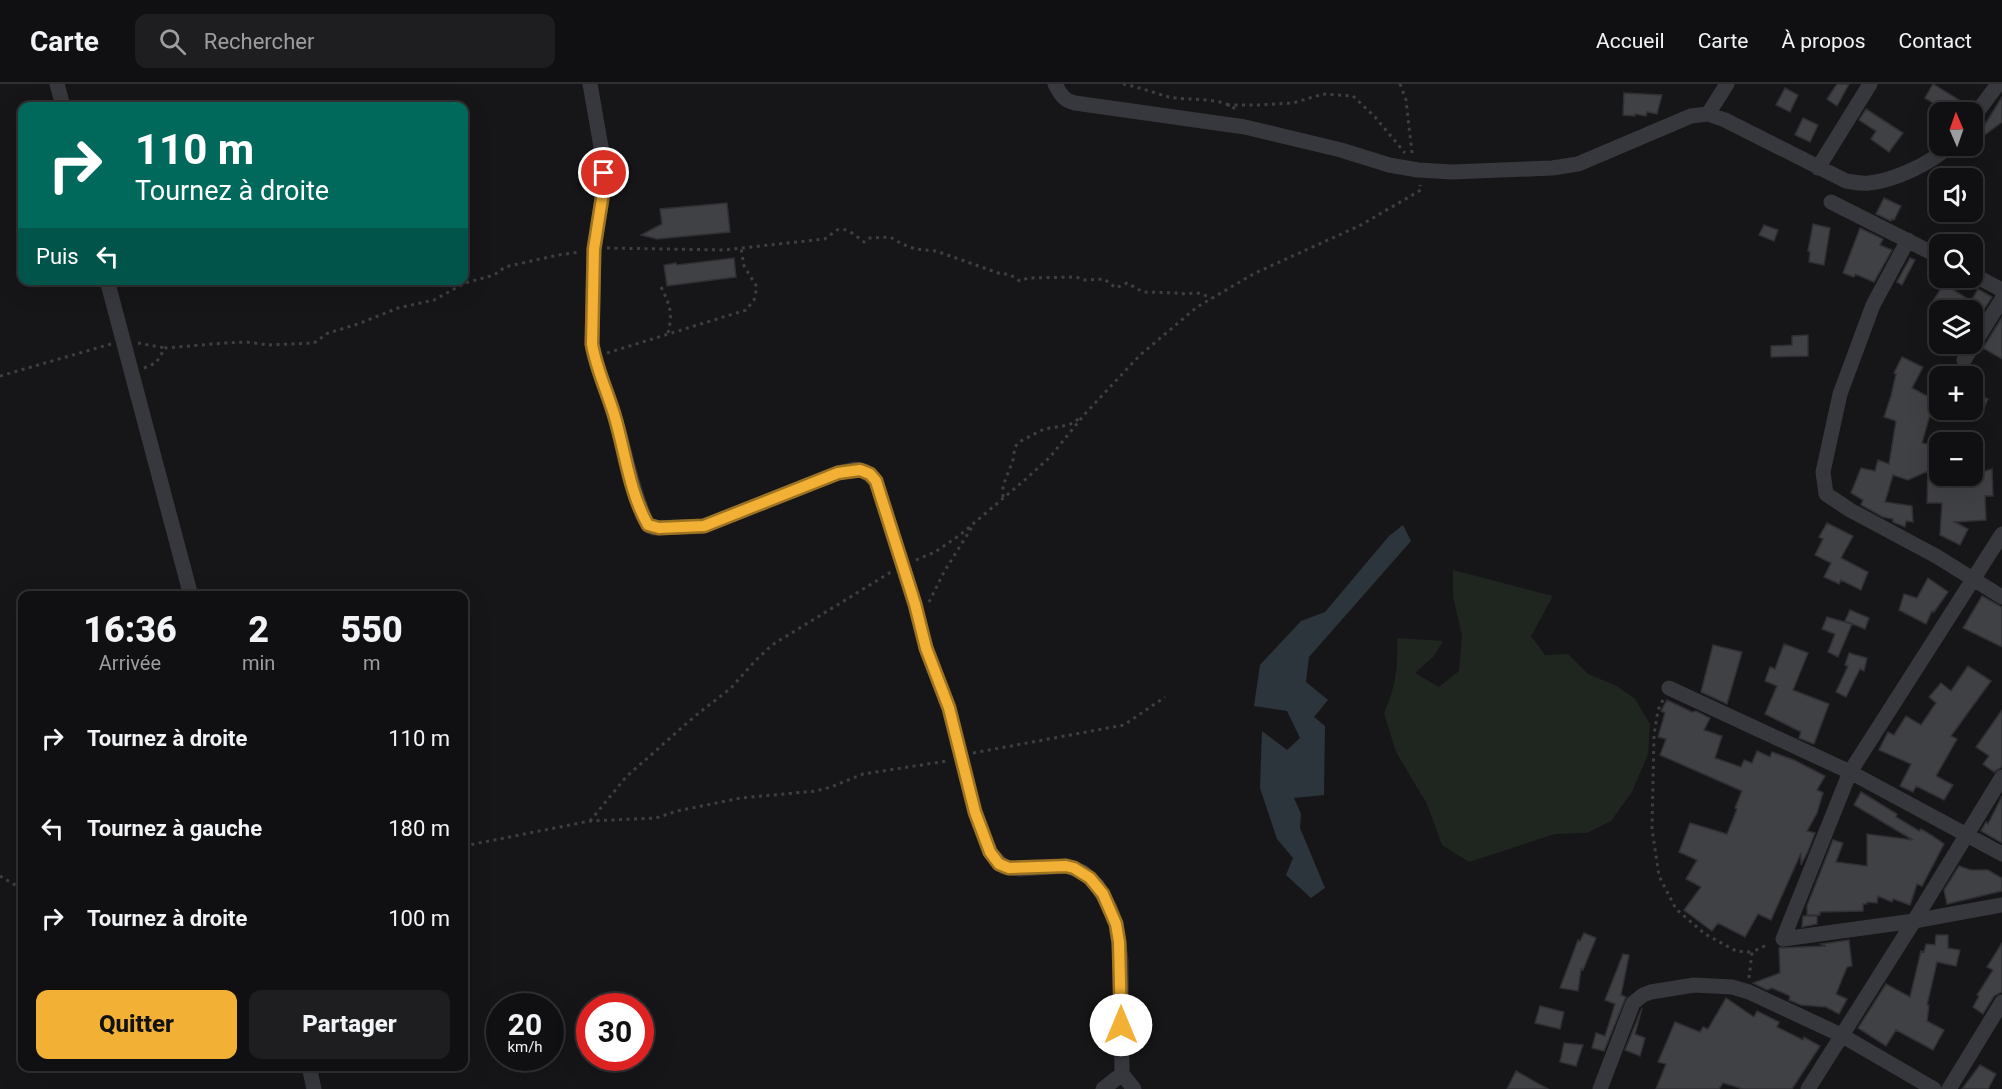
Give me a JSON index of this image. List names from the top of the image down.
{
  "north": "top",
  "page": {
    "header": "Carte",
    "search": "Rechercher",
    "nav": [
      "Accueil",
      "Carte",
      "À propos",
      "Contact"
    ],
    "map_buttons": ["+", "−"],
    "turn": ["110 m", "Tournez à droite"],
    "then": "Puis",
    "eta": [
      "16:36",
      "Arrivée",
      "2",
      "min",
      "550",
      "m"
    ],
    "list": [
      {
        "name": "Tournez à droite",
        "value": "110 m"
      },
      {
        "name": "Tournez à gauche",
        "value": "180 m"
      },
      {
        "name": "Tournez à droite",
        "value": "100 m"
      }
    ],
    "buttons": ["Quitter", "Partager"],
    "speed": "20 km/h",
    "limit": "30"
  }
}
